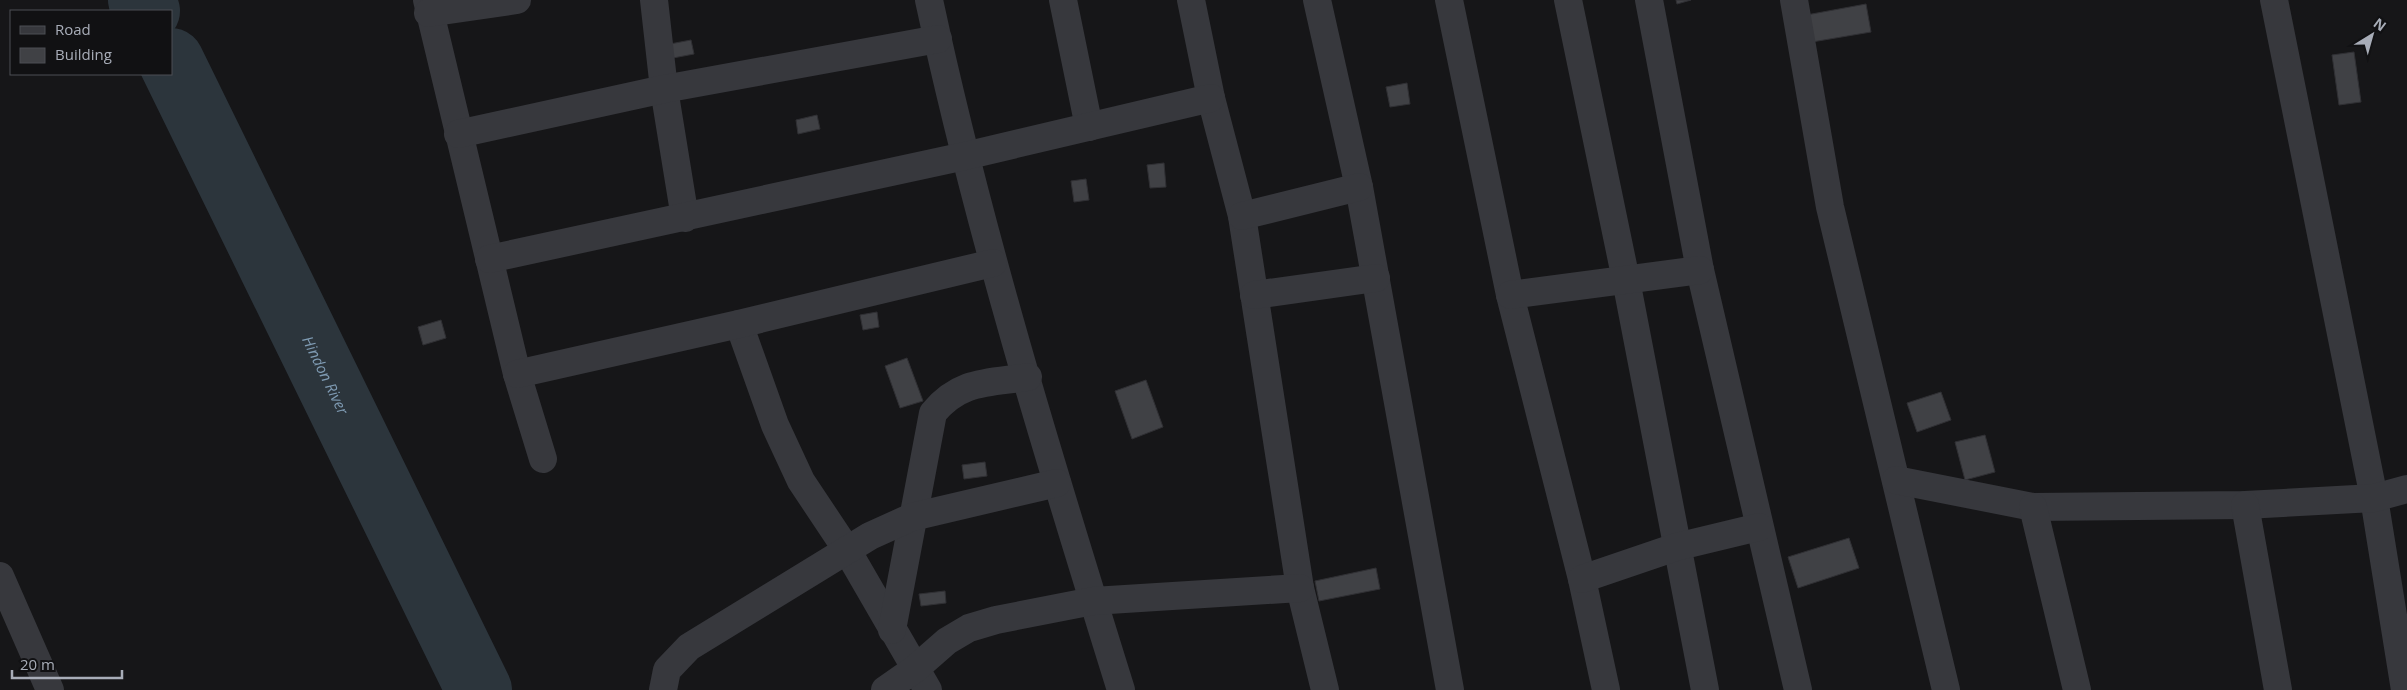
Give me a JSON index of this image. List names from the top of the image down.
{
  "water": ["Hindon River"],
  "legend": ["Road", "Building"],
  "scale_bar": "20 m",
  "north": "top right"
}
